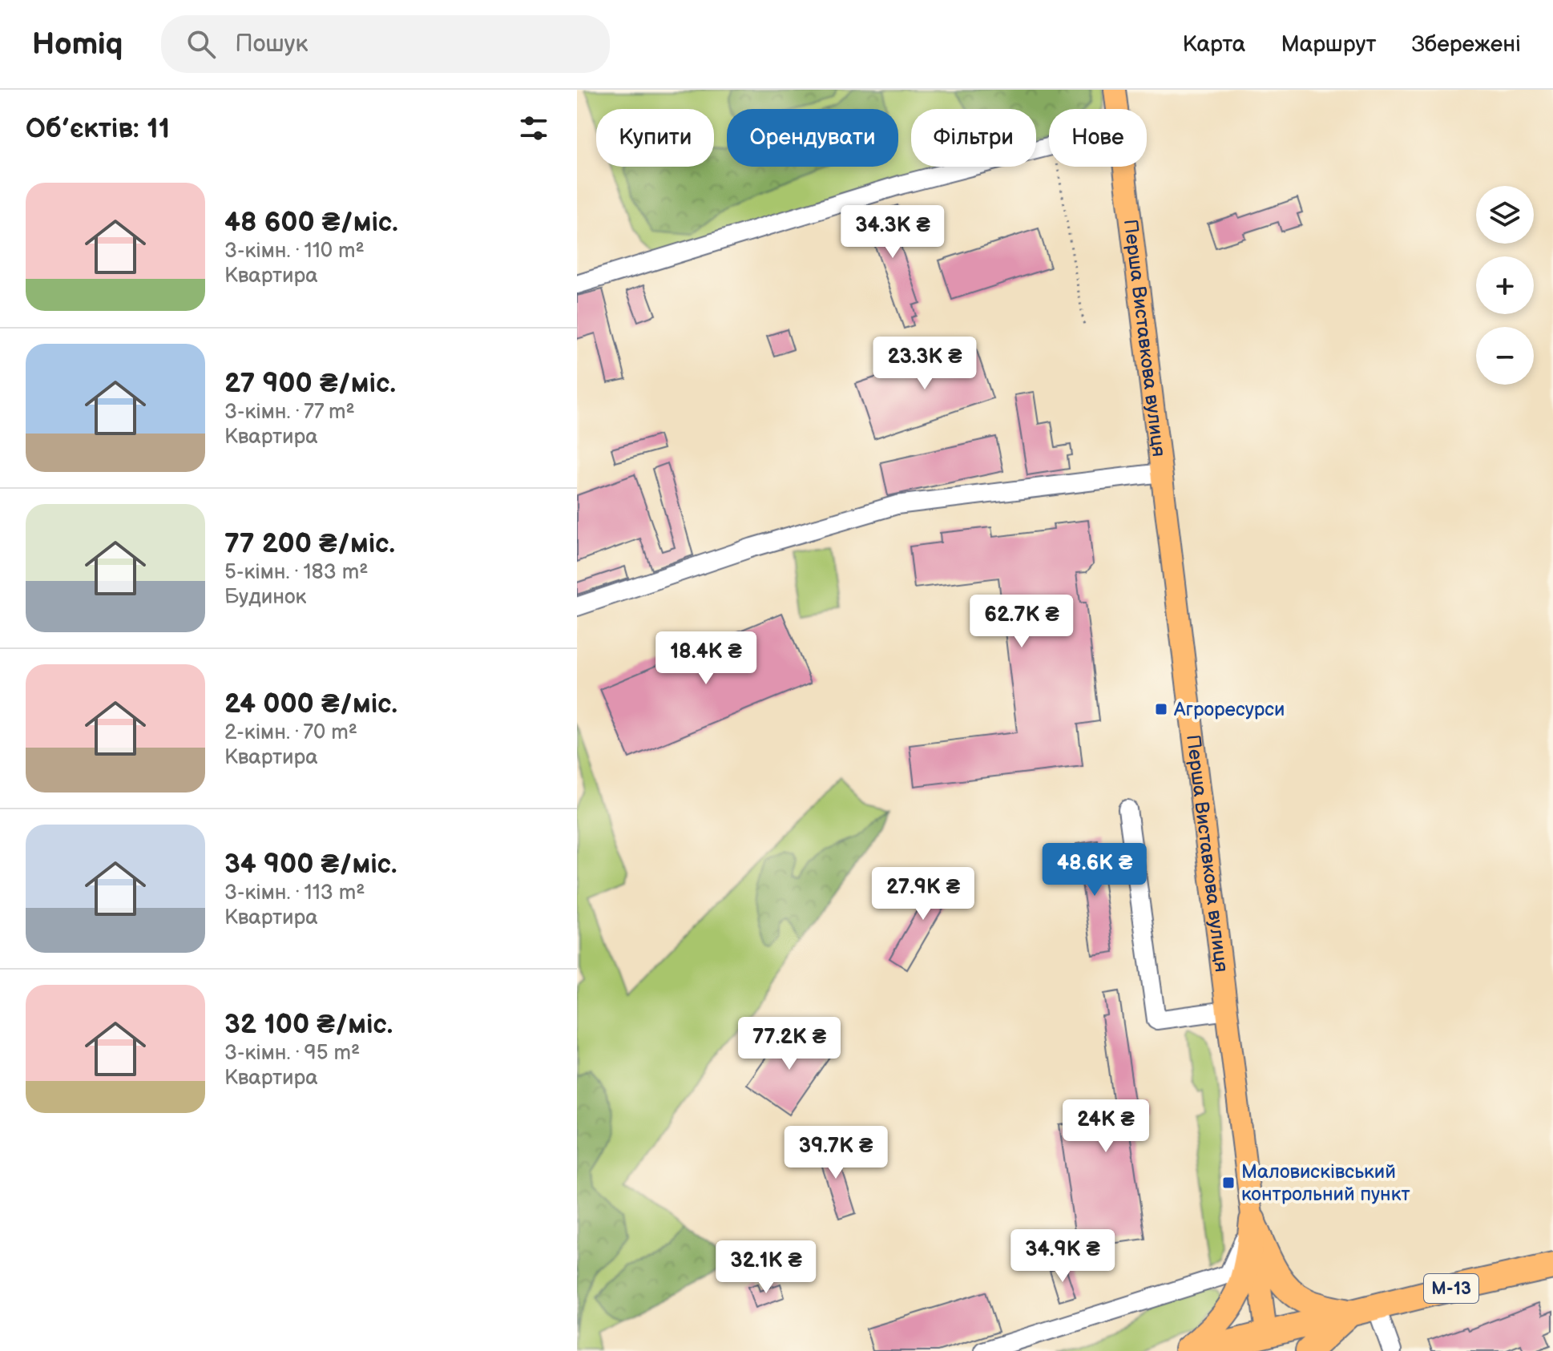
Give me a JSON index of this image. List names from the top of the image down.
{
  "streets": {
    "highway": ["М-13"],
    "main road": ["Перша Виставкова вулиця"]
  },
  "crossings": [
    ["Перша Виставкова вулиця", "М-13"]
  ],
  "places": {
    "transit": ["Агроресурси", "Маловисківський контрольний пункт"]
  },
  "page": {
    "header": "Homiq",
    "search": "Пошук",
    "nav": ["Карта", "Маршрут", "Збережені"],
    "heading": "Об’єктів: 11",
    "chip": [
      "Купити",
      "Орендувати",
      "Фільтри",
      "Нове"
    ],
    "list": [
      {
        "name": "48 600 ₴/міс.",
        "note": "3-кімн. · 110 m² · Квартира"
      },
      {
        "name": "27 900 ₴/міс.",
        "note": "3-кімн. · 77 m² · Квартира"
      },
      {
        "name": "77 200 ₴/міс.",
        "note": "5-кімн. · 183 m² · Будинок"
      },
      {
        "name": "24 000 ₴/міс.",
        "note": "2-кімн. · 70 m² · Квартира"
      },
      {
        "name": "34 900 ₴/міс.",
        "note": "3-кімн. · 113 m² · Квартира"
      },
      {
        "name": "32 100 ₴/міс.",
        "note": "3-кімн. · 95 m² · Квартира"
      }
    ],
    "map_buttons": ["+", "−"],
    "price": [
      "34.3K ₴",
      "23.3K ₴",
      "62.7K ₴",
      "18.4K ₴",
      "48.6K ₴",
      "27.9K ₴",
      "77.2K ₴",
      "24K ₴",
      "39.7K ₴",
      "34.9K ₴",
      "32.1K ₴"
    ]
  }
}
